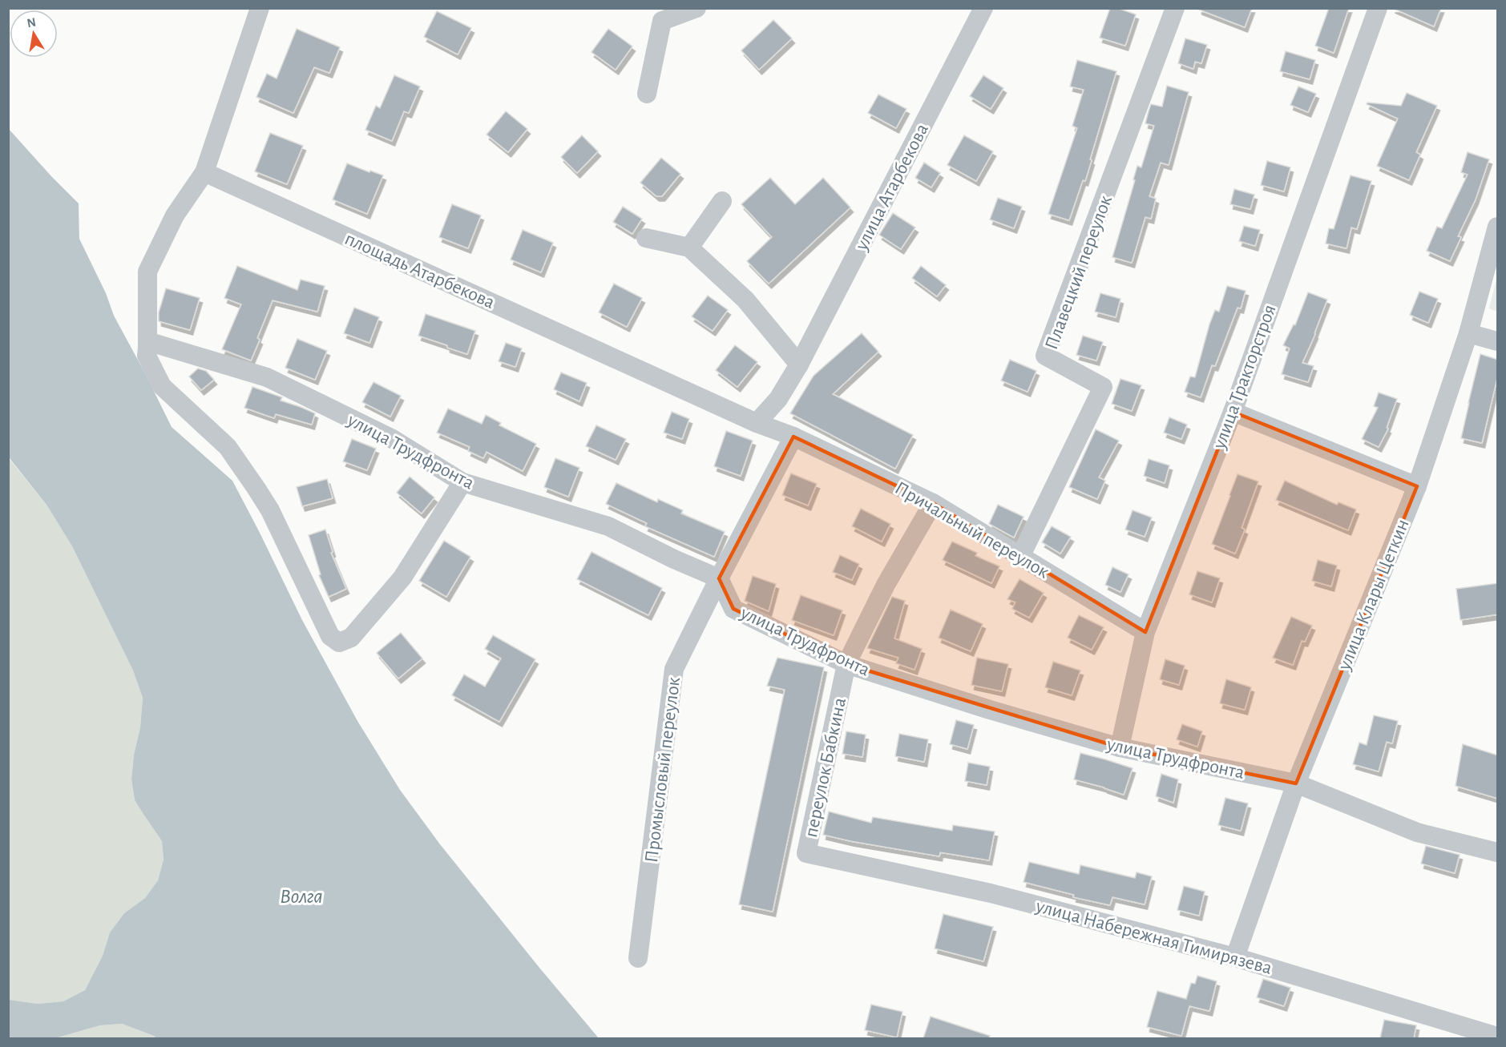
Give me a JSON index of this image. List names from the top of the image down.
{
  "streets": {
    "street": [
      "улица Атарбекова",
      "площадь Атарбекова",
      "Плавецкий переулок",
      "улица Тракторстроя",
      "улица Трудфронта",
      "Причальный переулок",
      "улица Клары Цеткин",
      "переулок Бабкина",
      "Промысловый переулок",
      "улица Набережная Тимирязева"
    ]
  },
  "crossings": [
    ["улица Атарбекова", "площадь Атарбекова"],
    ["площадь Атарбекова", "Причальный переулок"],
    ["площадь Атарбекова", "Промысловый переулок"],
    ["Плавецкий переулок", "Причальный переулок"],
    ["улица Тракторстроя", "улица Трудфронта"],
    ["улица Тракторстроя", "Причальный переулок"],
    ["улица Трудфронта", "улица Клары Цеткин"],
    ["улица Трудфронта", "переулок Бабкина"],
    ["улица Трудфронта", "Промысловый переулок"],
    ["Причальный переулок", "переулок Бабкина"],
    ["Причальный переулок", "Промысловый переулок"],
    ["улица Клары Цеткин", "улица Набережная Тимирязева"],
    ["переулок Бабкина", "улица Набережная Тимирязева"]
  ],
  "water": ["Волга"],
  "north": "top"
}
